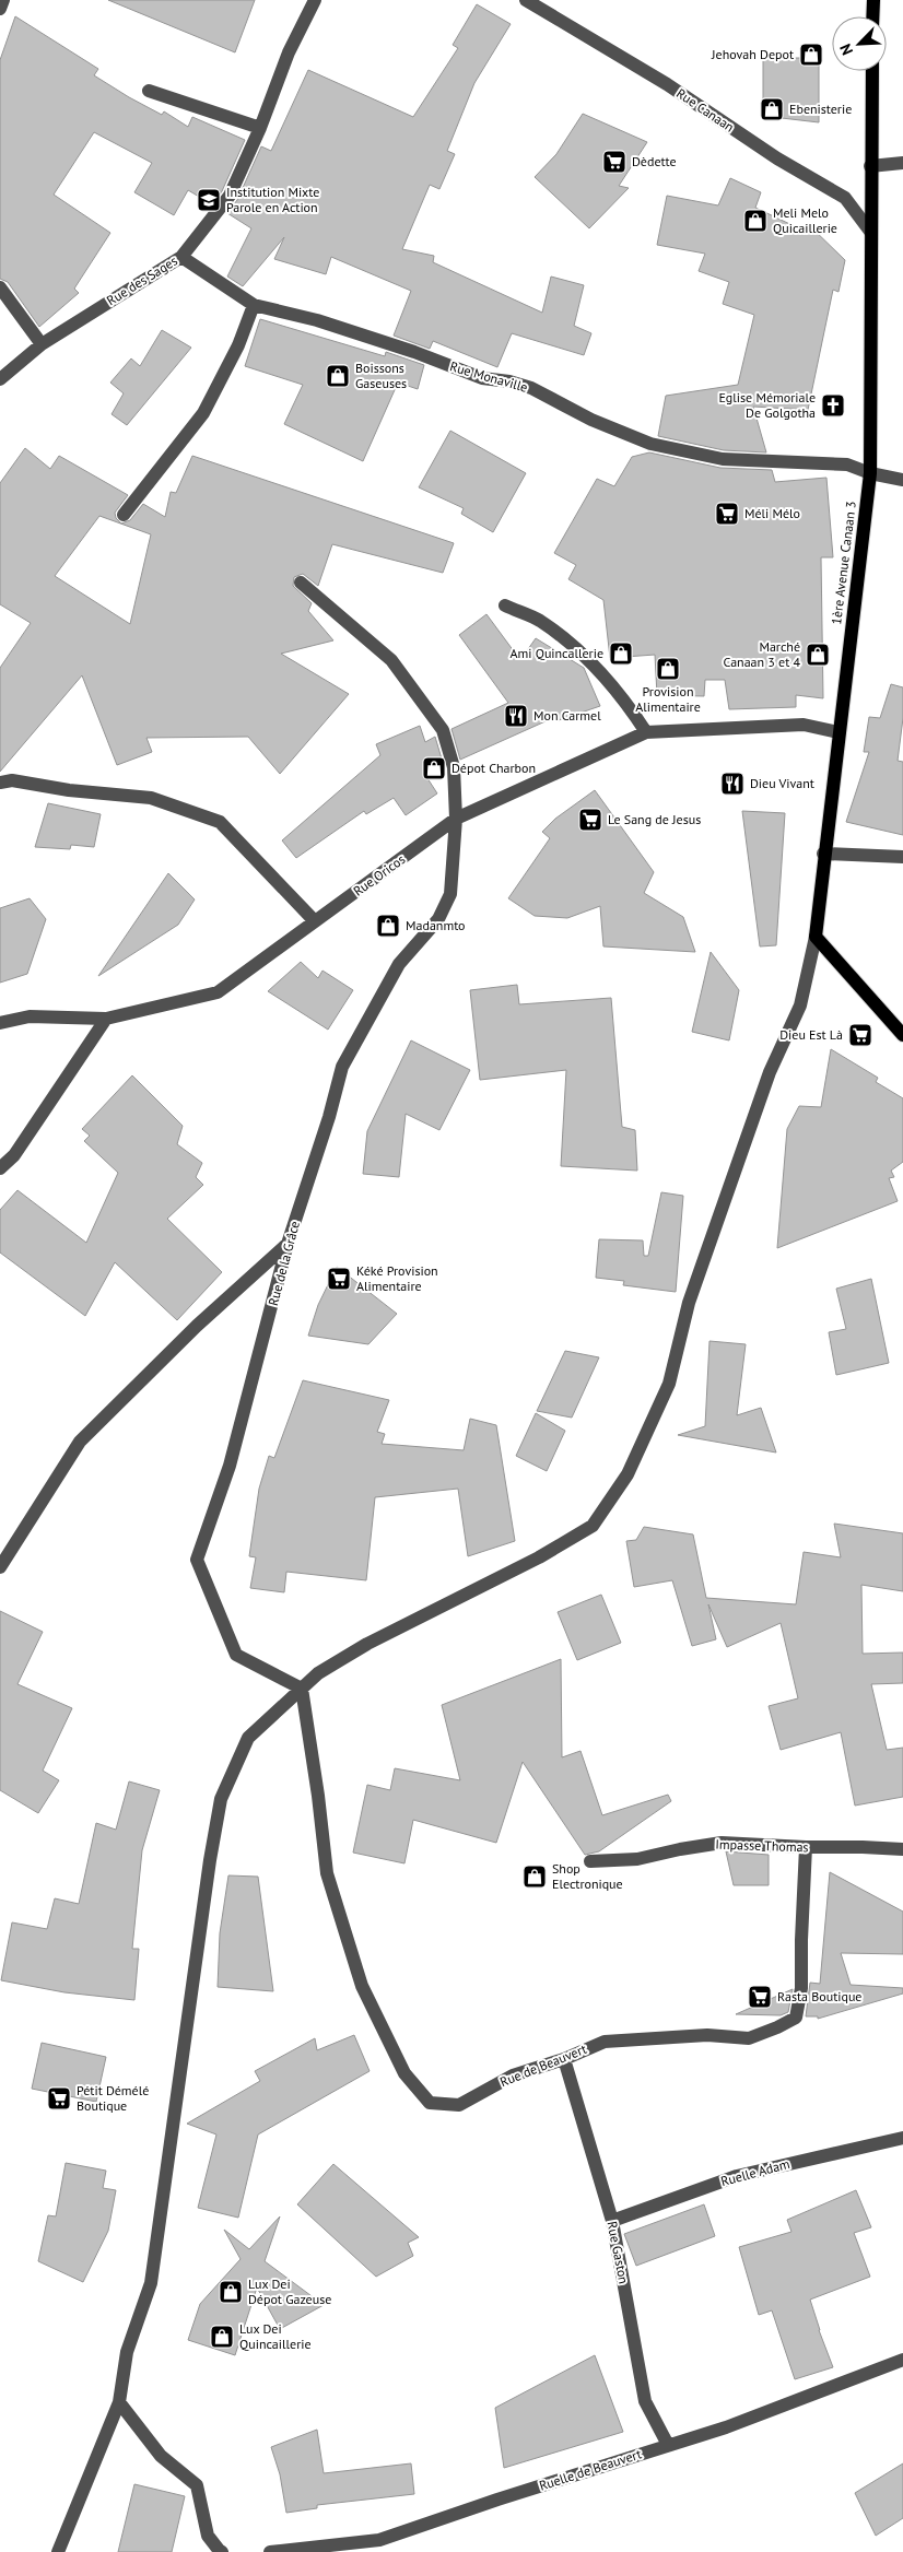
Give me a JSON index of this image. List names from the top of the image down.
{
  "streets": {
    "main road": ["1ère Avenue Canaan 3"],
    "street": [
      "Rue Canaan",
      "Rue des Sages",
      "Rue Monaville",
      "Rue Oricos",
      "Rue de la Grâce",
      "Impasse Thomas",
      "Rue de Beauvert",
      "Ruelle Adam",
      "Rue Gaston",
      "Ruelle de Beauvert"
    ]
  },
  "crossings": [
    ["Rue Canaan", "1ère Avenue Canaan 3"],
    ["Rue des Sages", "Rue Monaville"],
    ["Rue Monaville", "1ère Avenue Canaan 3"],
    ["1ère Avenue Canaan 3", "Rue Oricos"],
    ["Rue Oricos", "Rue de la Grâce"],
    ["Rue de la Grâce", "Rue de Beauvert"],
    ["Impasse Thomas", "Rue de Beauvert"],
    ["Rue de Beauvert", "Rue Gaston"],
    ["Ruelle Adam", "Rue Gaston"],
    ["Rue Gaston", "Ruelle de Beauvert"]
  ],
  "places": {
    "shop": [
      "Jehovah Depot",
      "Ebenisterie",
      "Meli Melo Quicaillerie",
      "Boissons Gaseuses",
      "Ami Quincallerie",
      "Marché Canaan 3 et 4",
      "Provision Alimentaire",
      "Dépot Charbon",
      "Madanmto",
      "Shop Electronique",
      "Lux Dei Dépot Gazeuse",
      "Lux Dei Quincaillerie"
    ],
    "supermarket": [
      "Dèdette",
      "Méli Mélo",
      "Le Sang de Jesus",
      "Dieu Est Là",
      "Kéké Provision Alimentaire",
      "Rasta Boutique",
      "Pétit Démélé Boutique"
    ],
    "school or university": ["Institution Mixte Parole en Action"],
    "church": ["Eglise Mémoriale De Golgotha"],
    "restaurant": ["Mon Carmel", "Dieu Vivant"]
  },
  "north": "bottom left"
}
